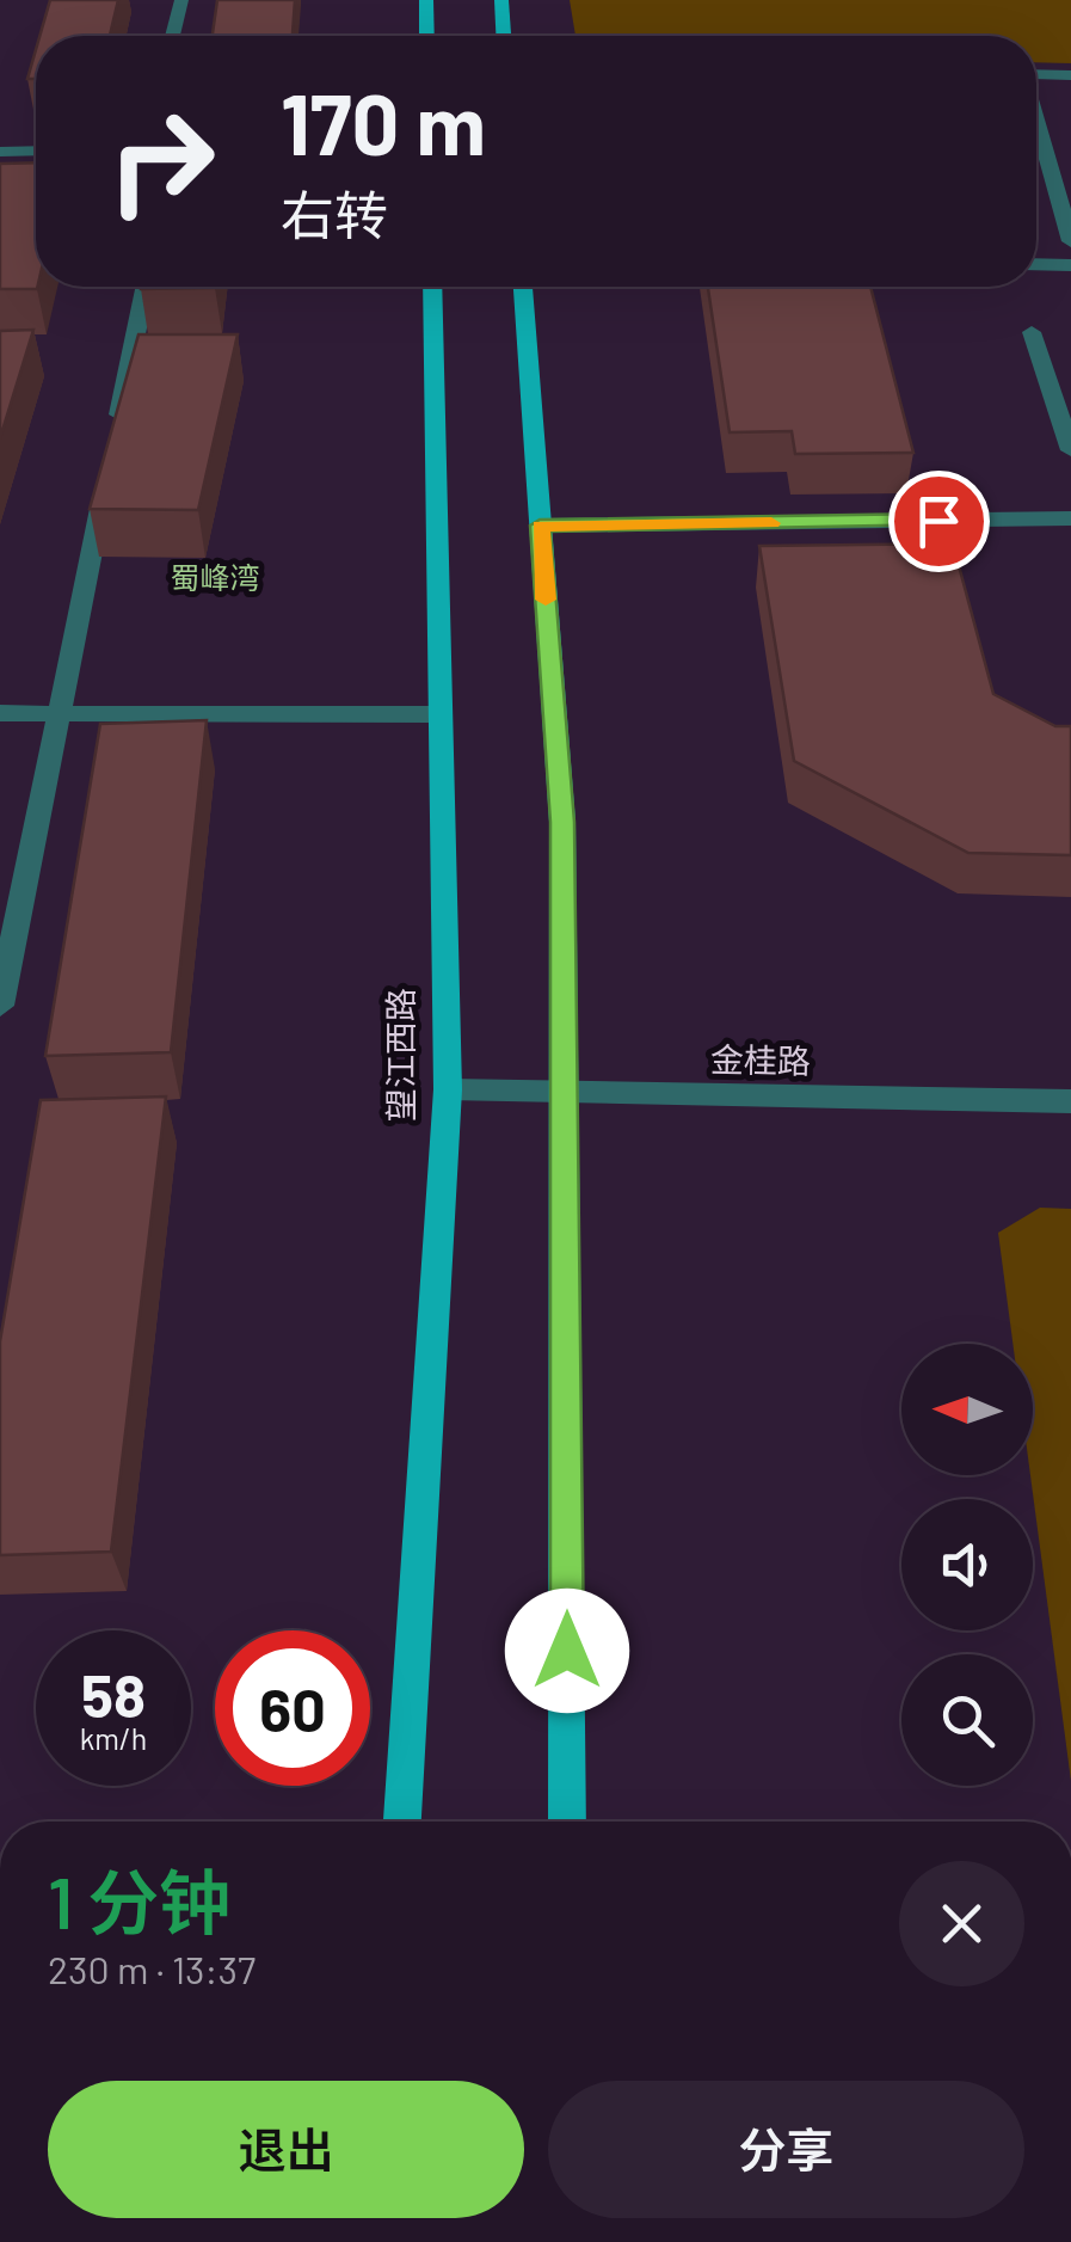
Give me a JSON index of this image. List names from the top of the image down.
{
  "streets": {
    "main road": ["望江西路"],
    "street": ["金桂路"]
  },
  "crossings": [
    ["望江西路", "金桂路"]
  ],
  "districts": ["蜀峰湾"],
  "north": "left",
  "page": {
    "turn": ["170 m", "右转"],
    "speed": "58 km/h",
    "limit": "60",
    "heading": ["1 分钟", "230 m · 13:37"],
    "buttons": ["退出", "分享"]
  }
}
